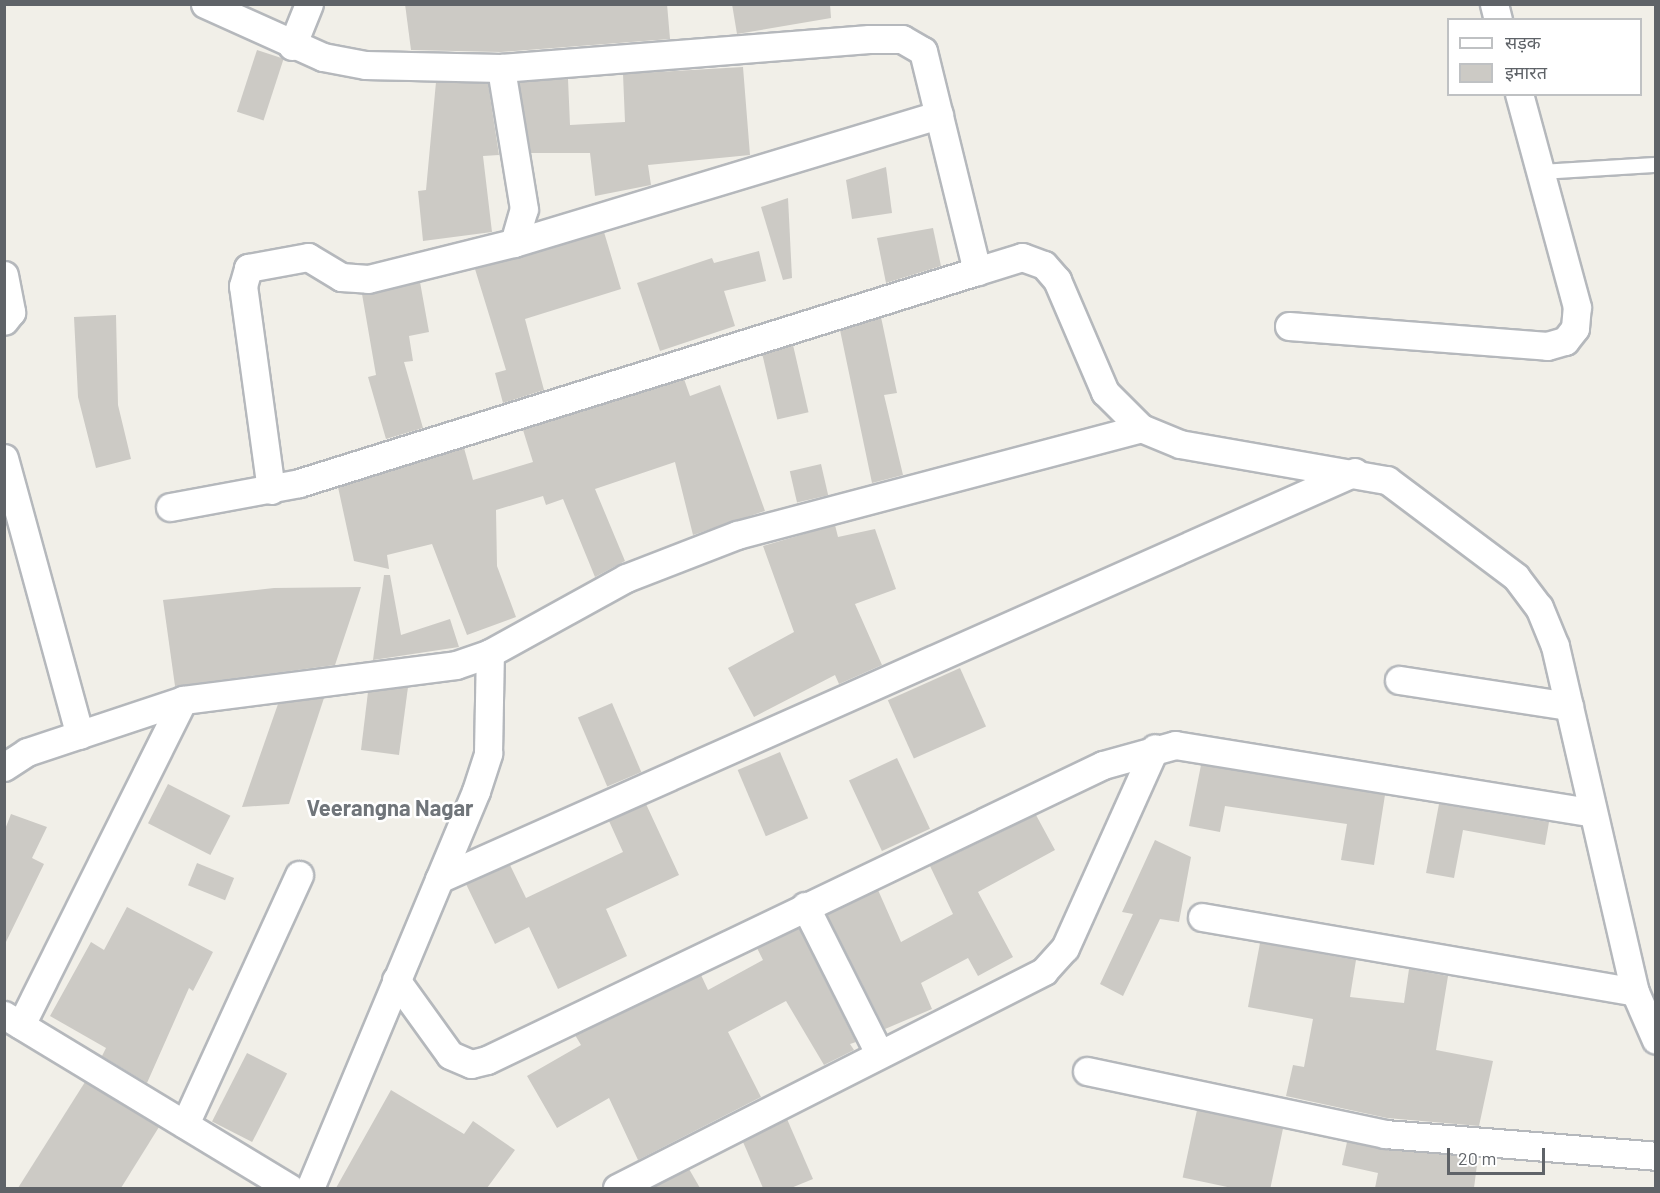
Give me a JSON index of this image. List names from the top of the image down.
{
  "districts": ["Veerangna Nagar"],
  "legend": ["सड़क", "इमारत"],
  "scale_bar": "20 m"
}
